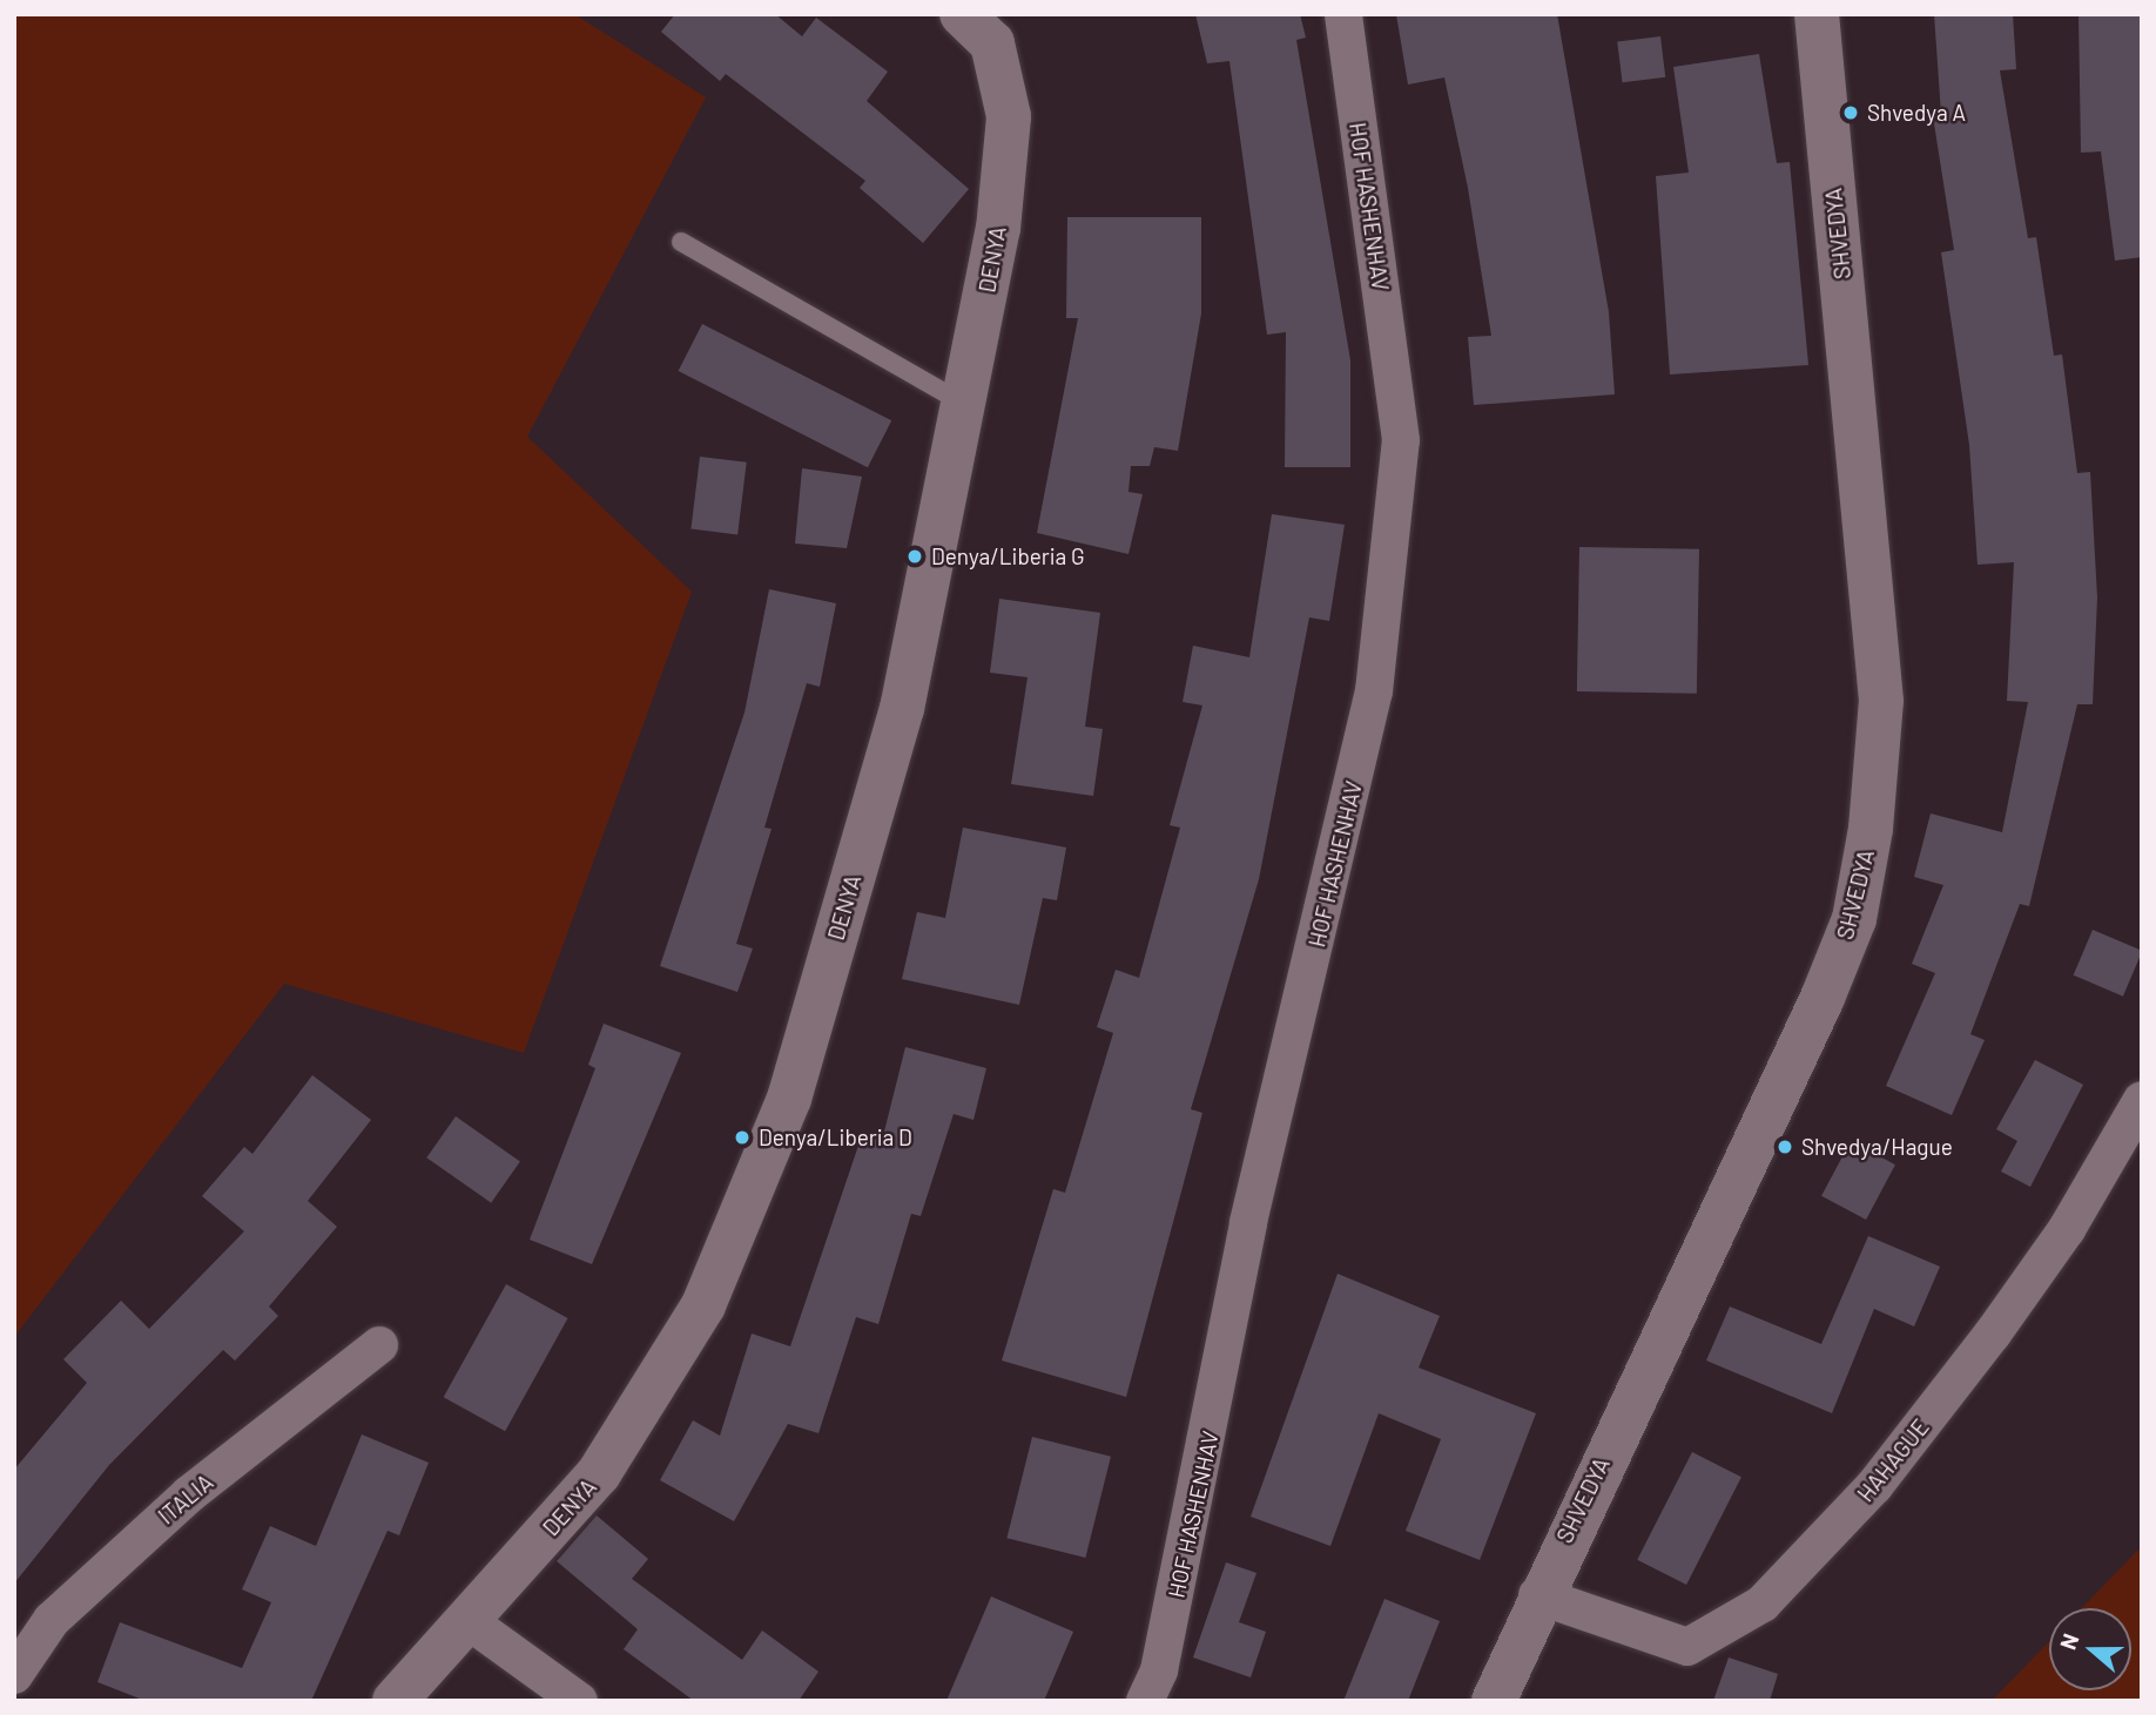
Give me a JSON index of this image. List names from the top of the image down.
{
  "streets": {
    "street": [
      "HOF HASHENHAV",
      "SHVEDYA",
      "DENYA",
      "HAHAGUE",
      "ITALIA"
    ]
  },
  "crossings": [
    ["SHVEDYA", "HAHAGUE"]
  ],
  "places": [
    "Shvedya A",
    "Denya/Liberia G",
    "Denya/Liberia D",
    "Shvedya/Hague"
  ],
  "north": "left"
}
